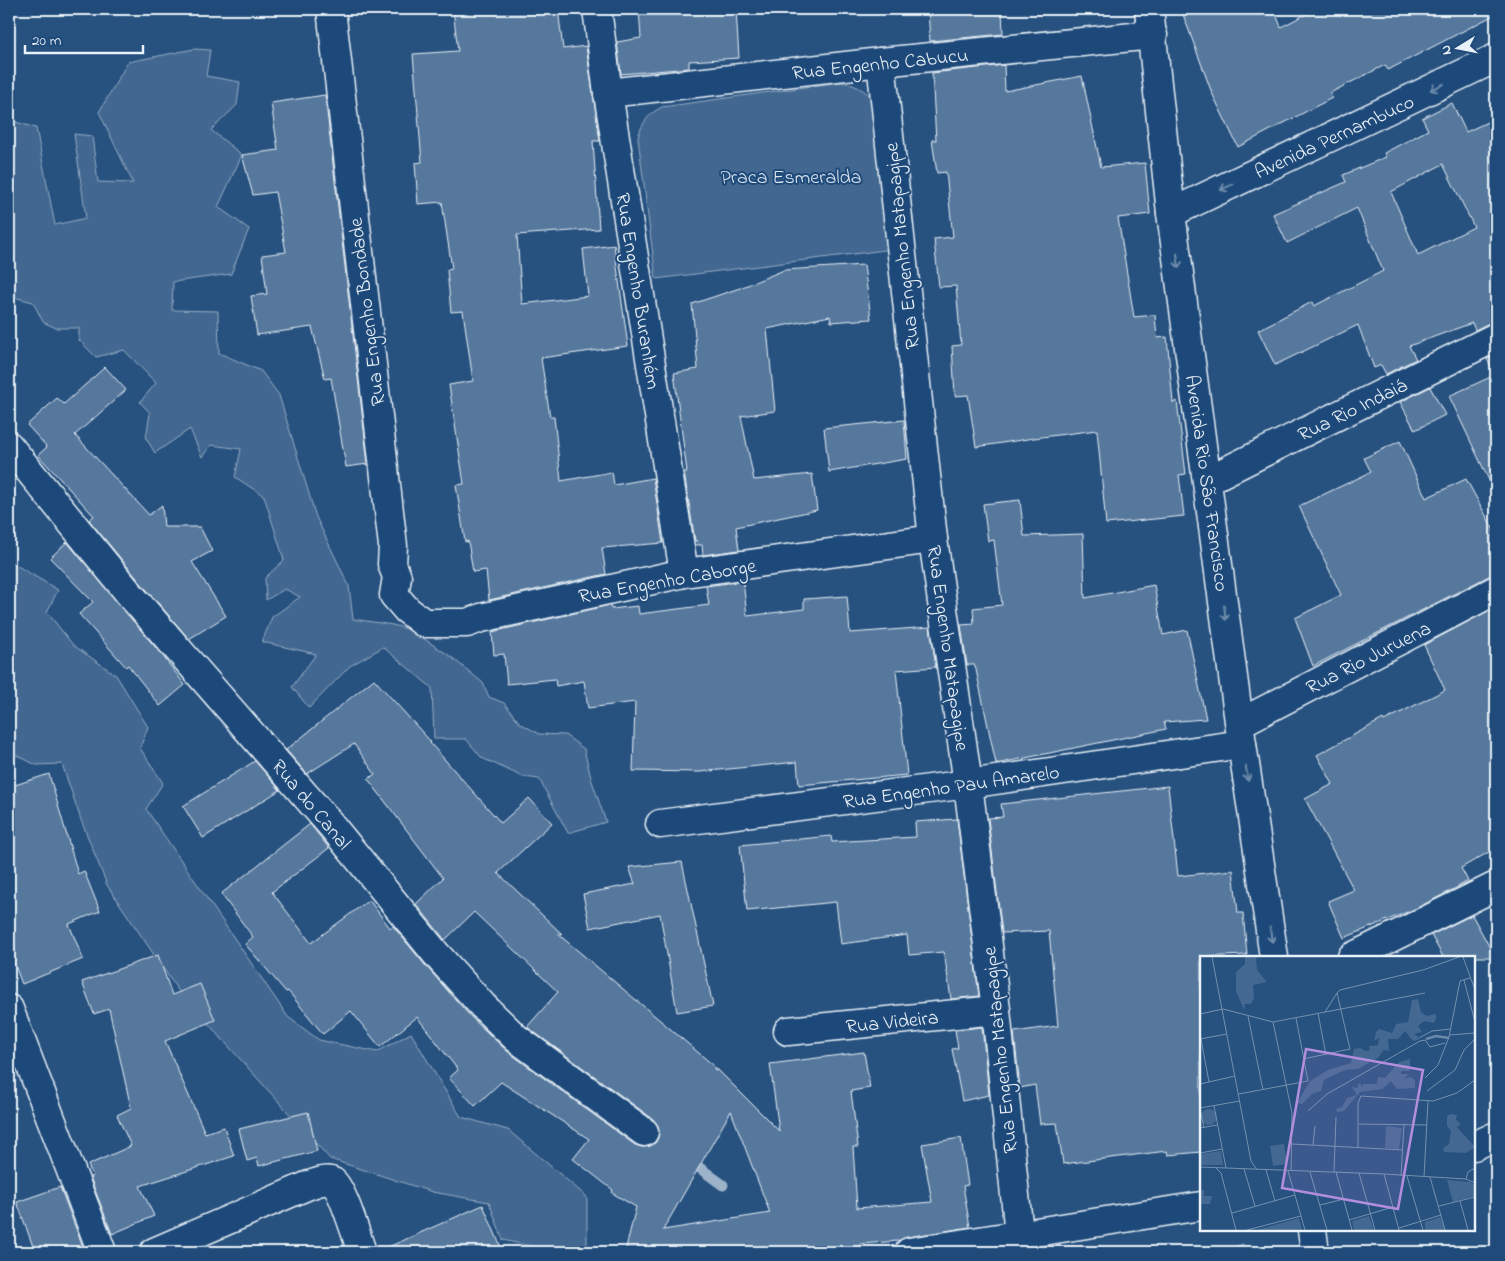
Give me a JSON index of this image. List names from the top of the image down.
{
  "streets": {
    "street": [
      "Rua Engenho Cabucu",
      "Avenida Pernambuco",
      "Rua Engenho Matapagipe",
      "Rua Engenho Buranhém",
      "Rua Engenho Bondade",
      "Rua Rio Indaiá",
      "Avenida Rio São Francisco",
      "Rua Engenho Caborge",
      "Rua Rio Juruena",
      "Rua Engenho Pau Amarelo",
      "Rua do Canal",
      "Rua Videira"
    ]
  },
  "crossings": [
    ["Rua Engenho Cabucu", "Rua Engenho Matapagipe"],
    ["Rua Engenho Cabucu", "Rua Engenho Buranhém"],
    ["Rua Engenho Cabucu", "Avenida Rio São Francisco"],
    ["Avenida Pernambuco", "Avenida Rio São Francisco"],
    ["Rua Engenho Matapagipe", "Rua Engenho Caborge"],
    ["Rua Engenho Matapagipe", "Rua Engenho Pau Amarelo"],
    ["Rua Engenho Matapagipe", "Rua Videira"],
    ["Rua Engenho Buranhém", "Rua Engenho Caborge"],
    ["Rua Engenho Bondade", "Rua Engenho Caborge"],
    ["Rua Rio Indaiá", "Avenida Rio São Francisco"],
    ["Avenida Rio São Francisco", "Rua Rio Juruena"],
    ["Avenida Rio São Francisco", "Rua Engenho Pau Amarelo"],
    ["Rua Rio Juruena", "Rua Engenho Pau Amarelo"]
  ],
  "one_way": ["Avenida Pernambuco", "Avenida Rio São Francisco"],
  "parks": ["Praca Esmeralda"],
  "scale_bar": "20 m",
  "north": "left"
}
